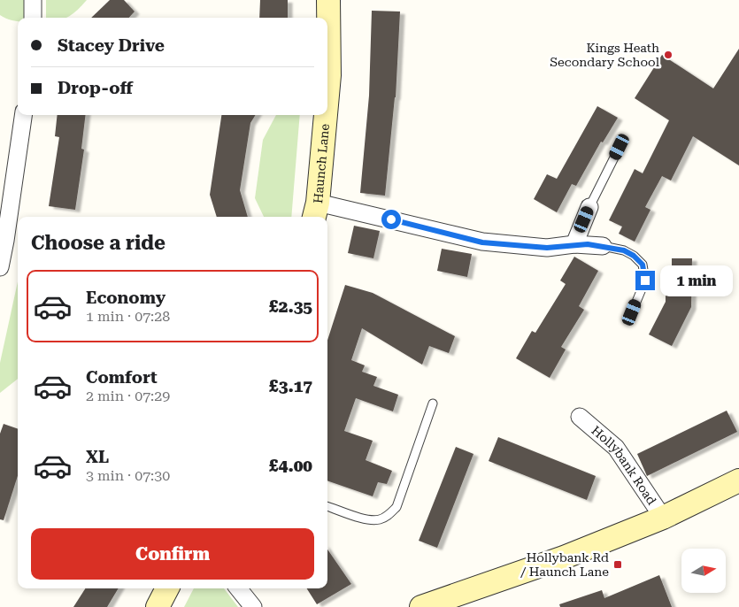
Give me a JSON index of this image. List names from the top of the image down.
{
  "streets": {
    "street": ["Haunch Lane", "Hollybank Road"]
  },
  "places": {
    "other": ["Kings Heath Secondary School"],
    "transit": ["Hollybank Rd / Haunch Lane"]
  },
  "north": "right",
  "page": {
    "banner": ["Stacey Drive", "Drop-off"],
    "heading": "Choose a ride",
    "bubble": "1 min",
    "list": [
      {
        "name": "Economy",
        "note": "1 min · 07:28",
        "value": "£2.35"
      },
      {
        "name": "Comfort",
        "note": "2 min · 07:29",
        "value": "£3.17"
      },
      {
        "name": "XL",
        "note": "3 min · 07:30",
        "value": "£4.00"
      }
    ],
    "buttons": "Confirm"
  }
}
